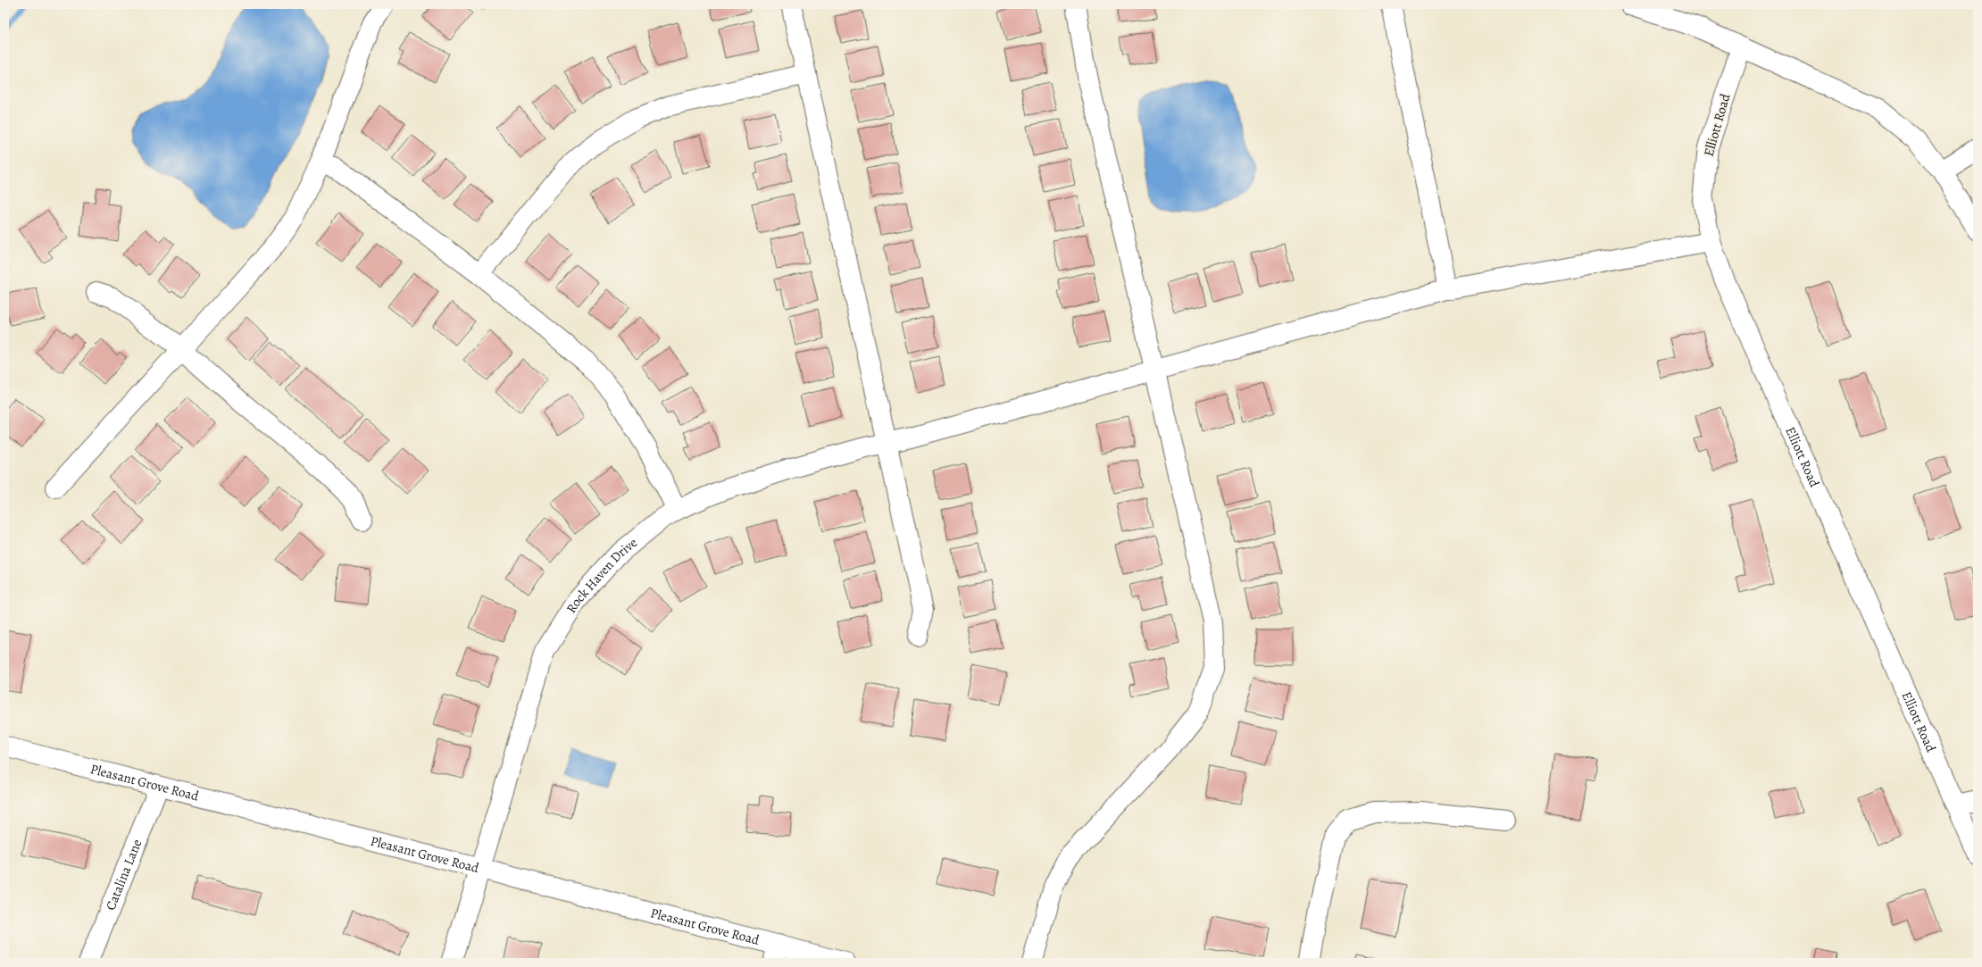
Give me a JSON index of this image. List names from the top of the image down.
{
  "streets": {
    "street": [
      "Elliott Road",
      "Rock Haven Drive",
      "Pleasant Grove Road",
      "Catalina Lane"
    ]
  },
  "crossings": [
    ["Elliott Road", "Rock Haven Drive"],
    ["Rock Haven Drive", "Pleasant Grove Road"],
    ["Pleasant Grove Road", "Catalina Lane"]
  ]
}
